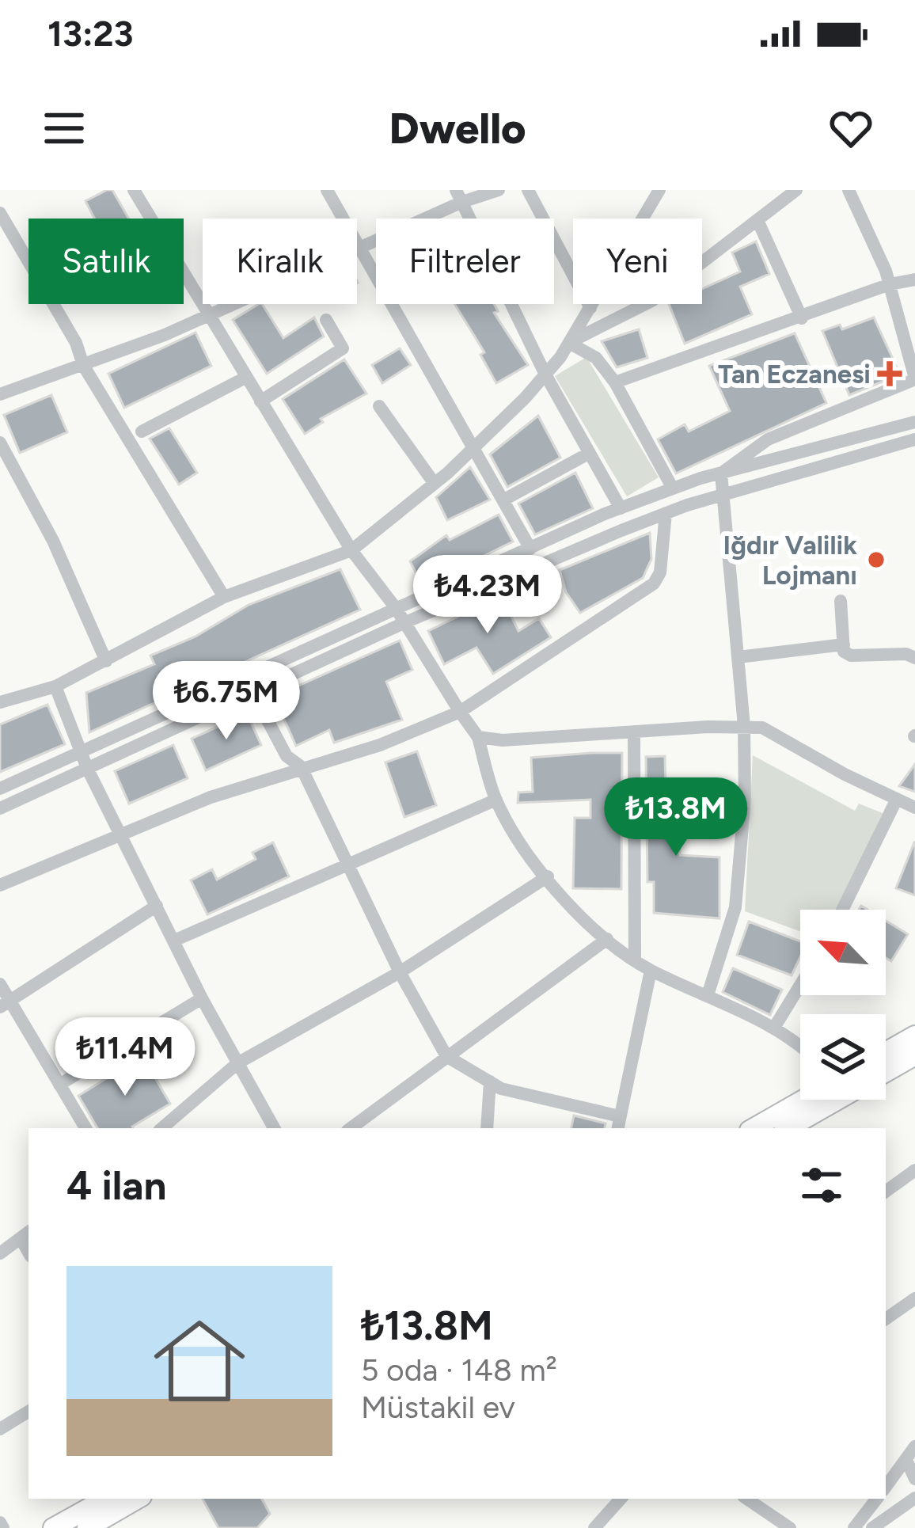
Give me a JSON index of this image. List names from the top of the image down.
{
  "places": {
    "health": ["Tan Eczanesi"],
    "other": ["Iğdır Valilik Lojmanı"]
  },
  "north": "top left",
  "page": {
    "status": "13:23",
    "header": "Dwello",
    "chip": [
      "Satılık",
      "Kiralık",
      "Filtreler",
      "Yeni"
    ],
    "price": [
      "₺4.23M",
      "₺6.75M",
      "₺13.8M",
      "₺11.4M"
    ],
    "heading": "4 ilan",
    "list": [
      {
        "name": "₺13.8M",
        "note": "5 oda · 148 m² · Müstakil ev"
      }
    ]
  }
}
